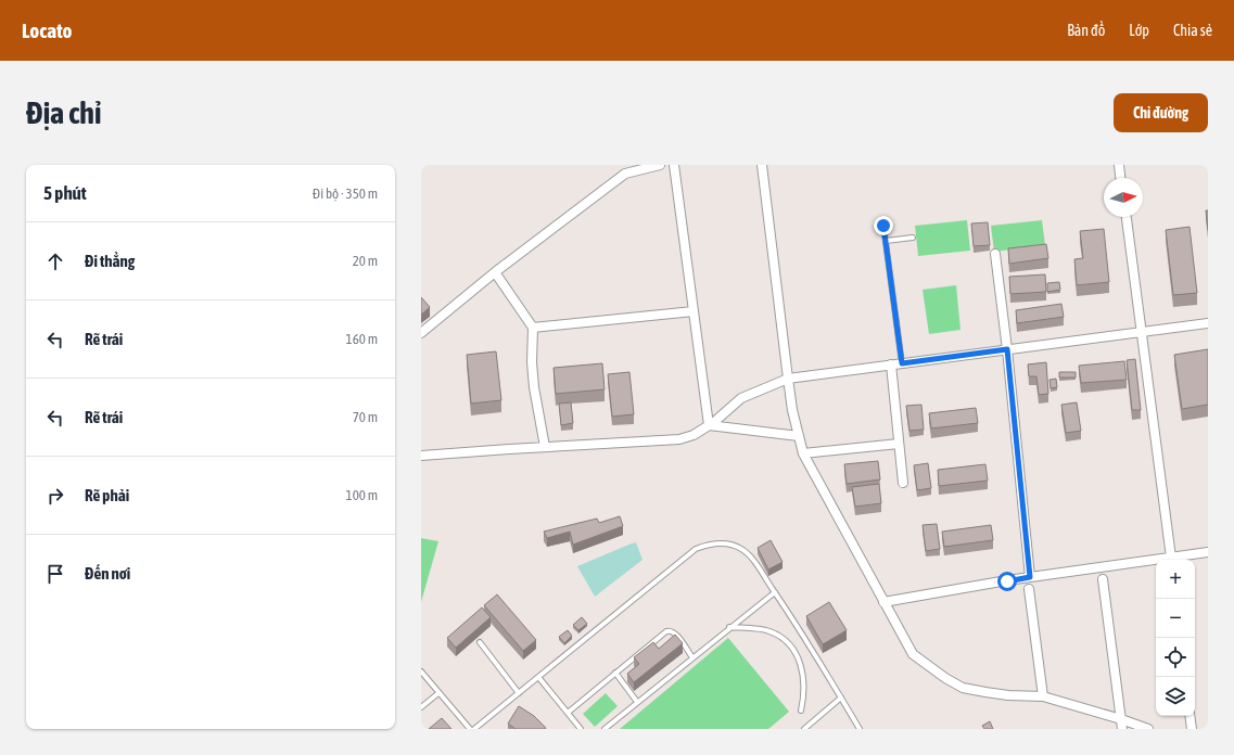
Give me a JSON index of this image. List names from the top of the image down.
{
  "north": "right",
  "page": {
    "header": "Locato",
    "nav": ["Bản đồ", "Lớp", "Chia sẻ"],
    "buttons": "Chỉ đường",
    "title": "Địa chỉ",
    "heading": ["5 phút", "Đi bộ · 350 m"],
    "list": [
      ["Đi thẳng", "20 m"],
      ["Rẽ trái", "160 m"],
      ["Rẽ trái", "70 m"],
      ["Rẽ phải", "100 m"],
      "Đến nơi"
    ],
    "map_buttons": ["+", "−"]
  }
}
